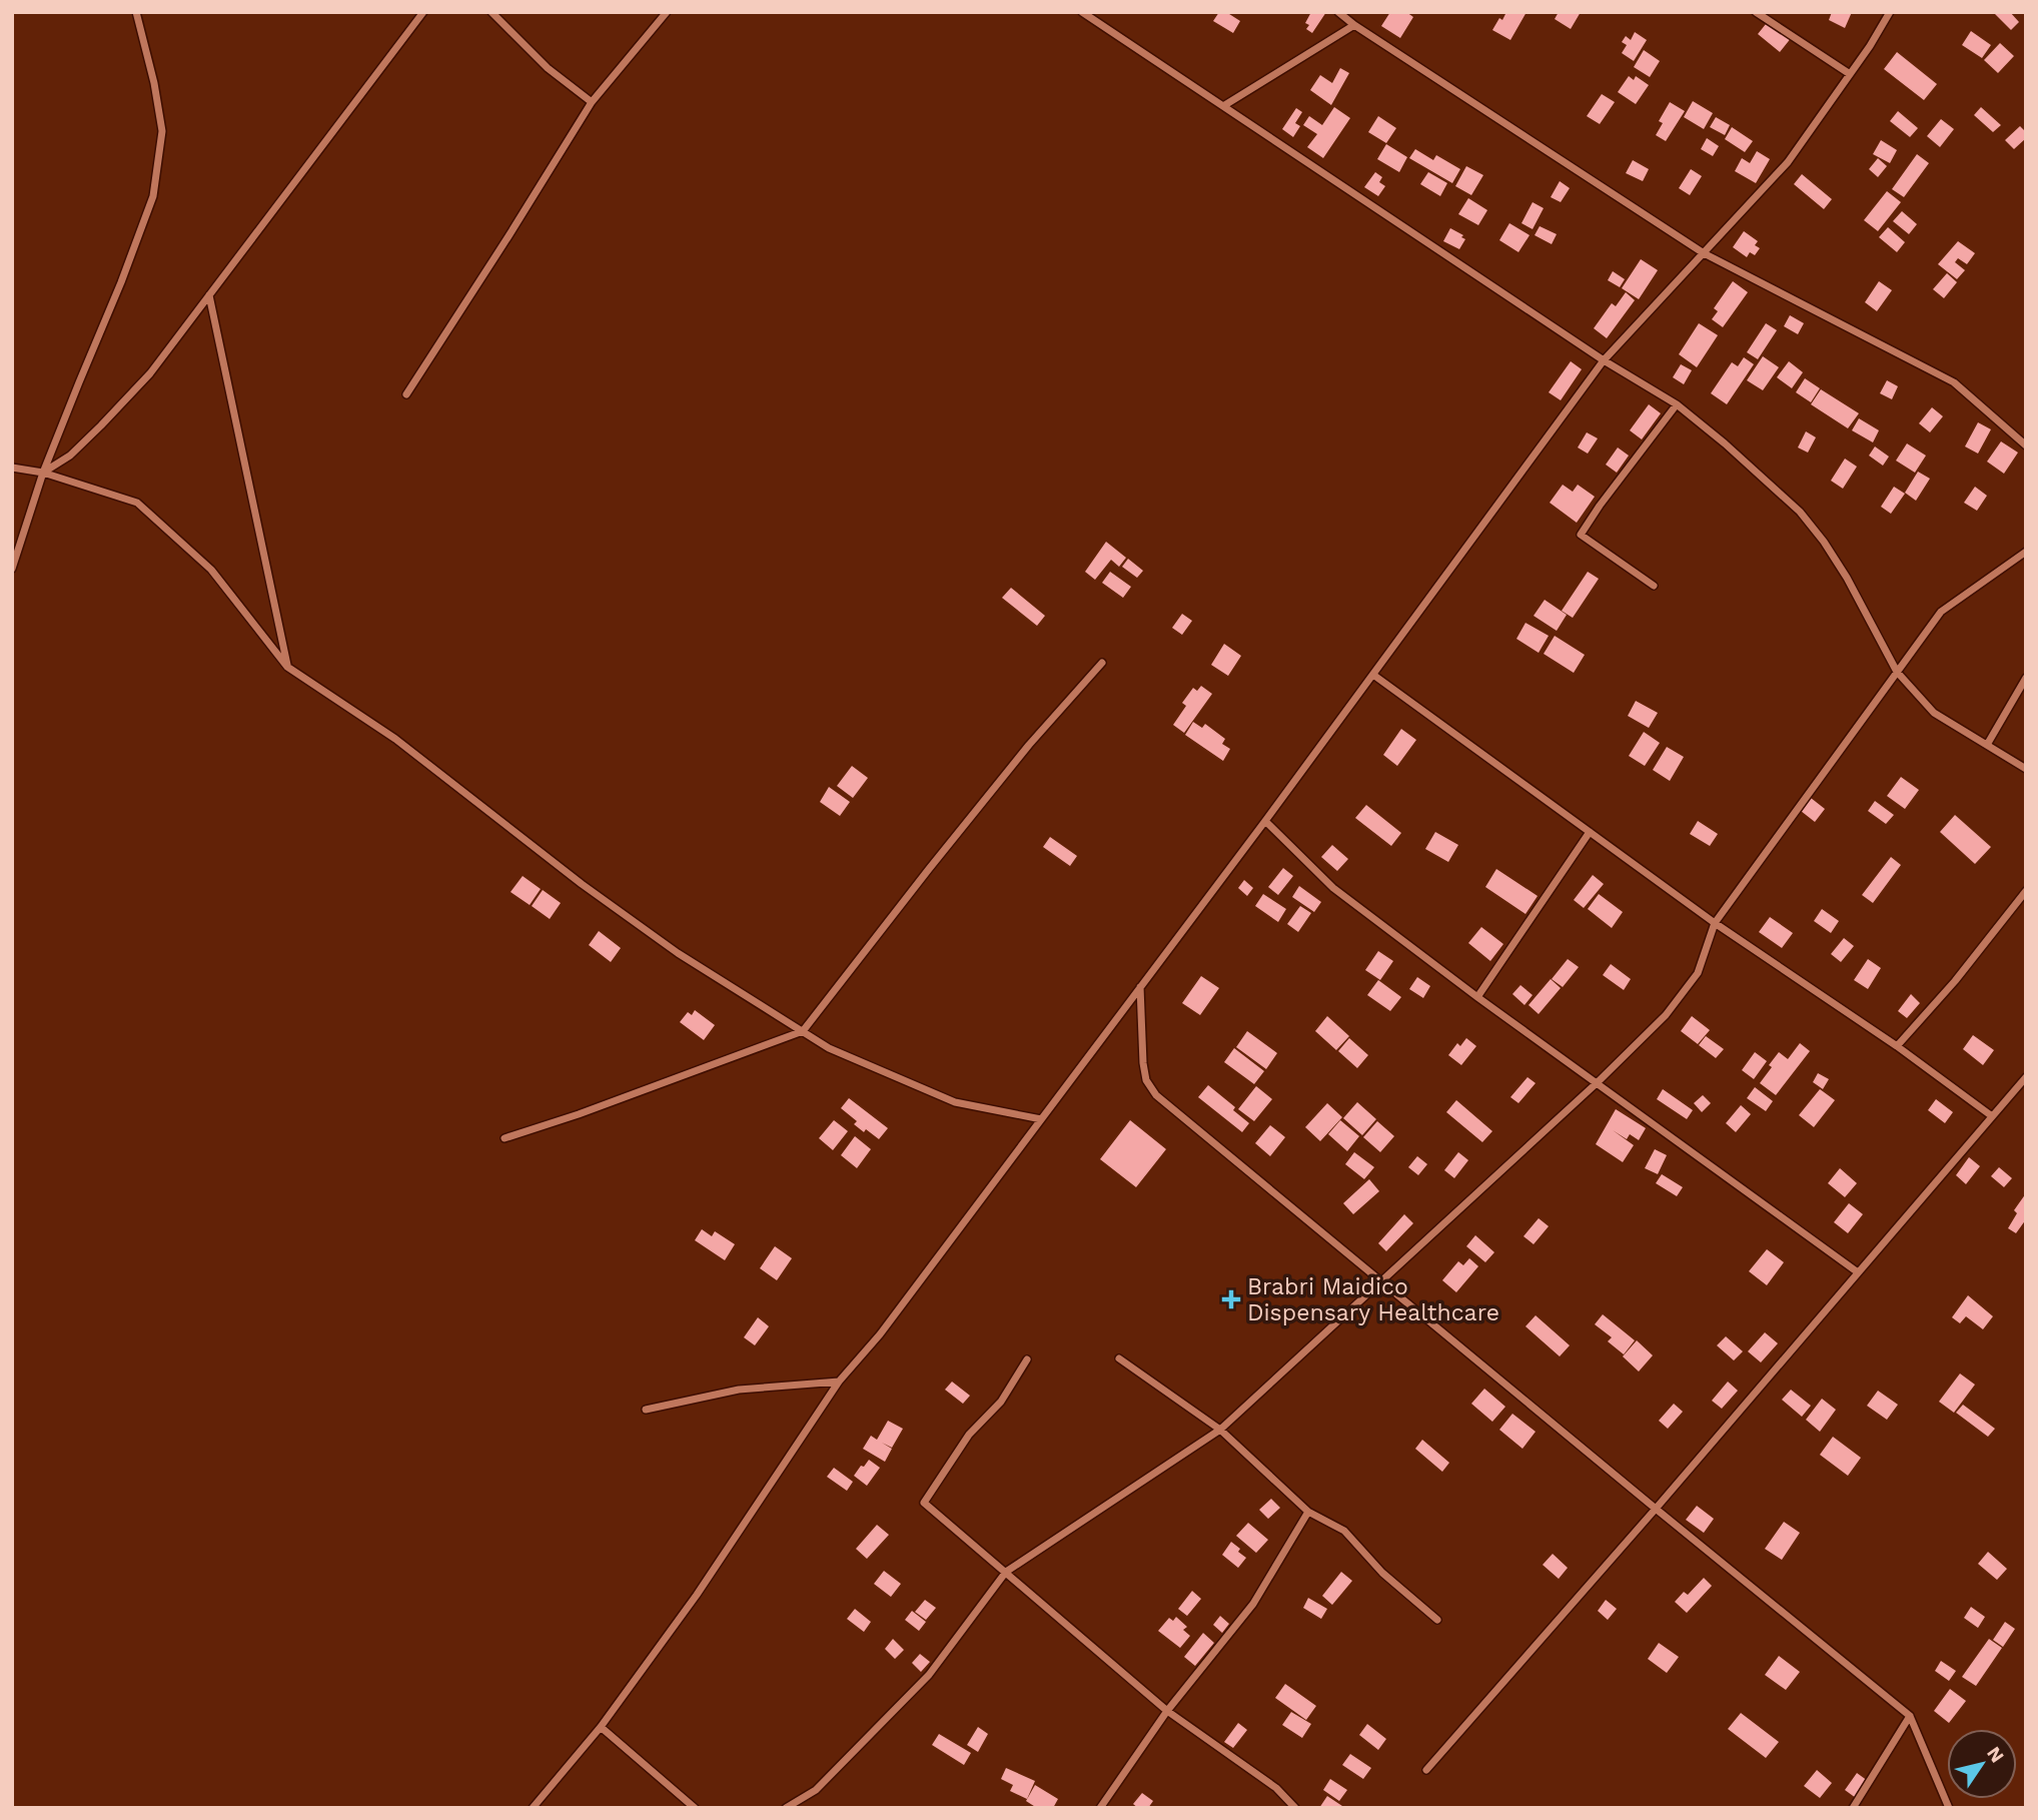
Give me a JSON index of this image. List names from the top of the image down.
{
  "places": {
    "health": ["Brabri Maidico Dispensary Healthcare"]
  },
  "north": "top right"
}
